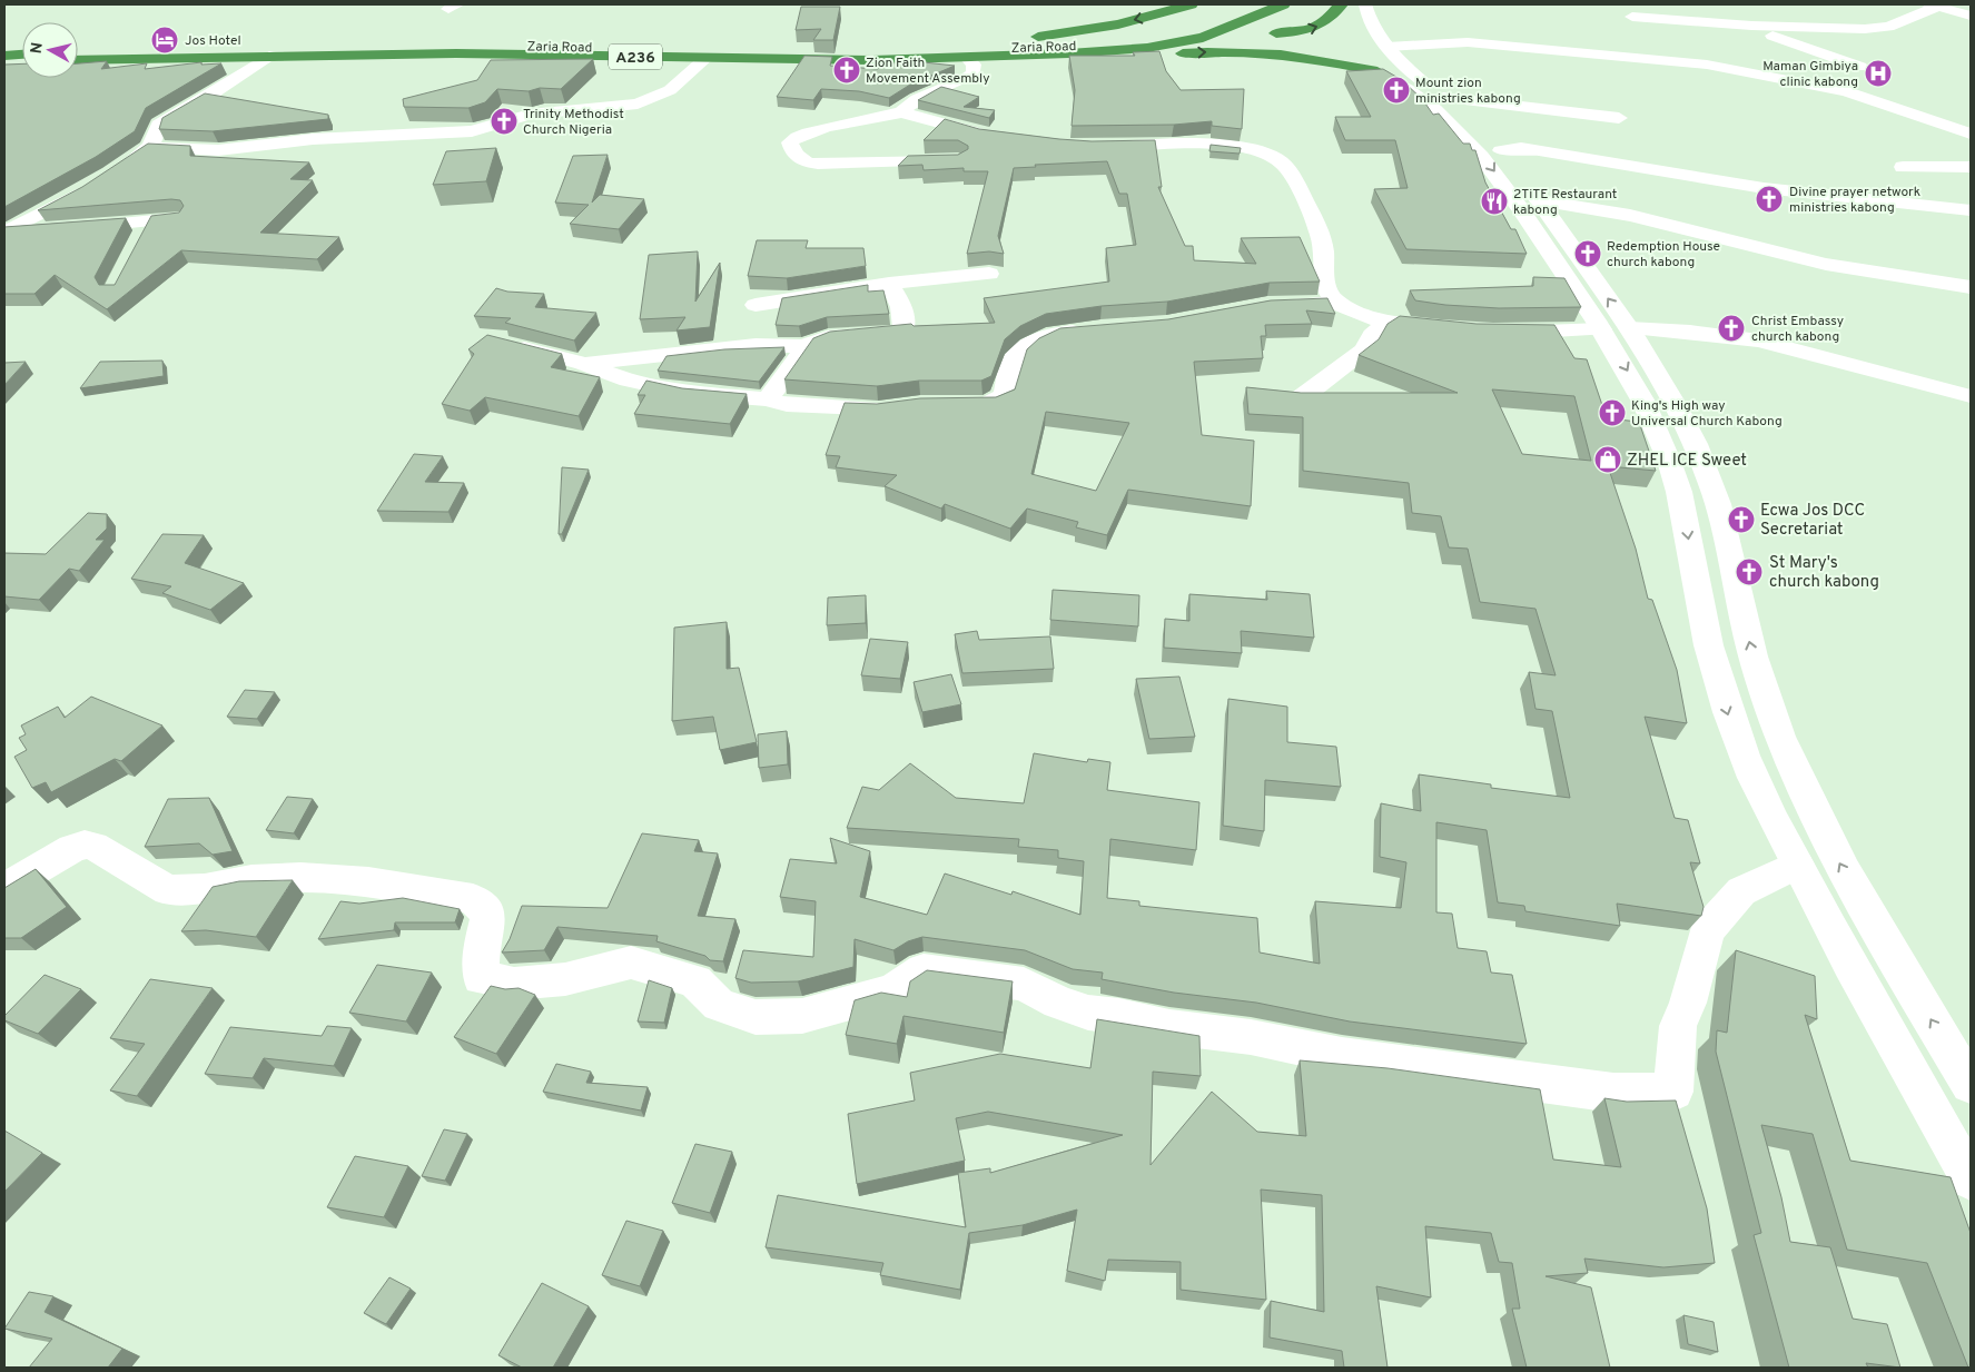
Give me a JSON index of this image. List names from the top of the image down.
{
  "streets": {
    "highway": ["Zaria Road", "A236"]
  },
  "crossings": [
    ["Zaria Road", "A236"]
  ],
  "places": {
    "hotel": ["Jos Hotel"],
    "church": [
      "Zion Faith Movement Assembly",
      "Mount zion ministries kabong",
      "Trinity Methodist Church Nigeria",
      "Divine prayer network ministries kabong",
      "Redemption House church kabong",
      "Christ Embassy church kabong",
      "King's High way Universal Church Kabong",
      "Ecwa Jos DCC Secretariat",
      "St Mary's church kabong"
    ],
    "hospital": ["Maman Gimbiya clinic kabong"],
    "restaurant": ["2TiTE Restaurant kabong"],
    "shop": ["ZHEL ICE Sweet"]
  },
  "north": "left"
}
